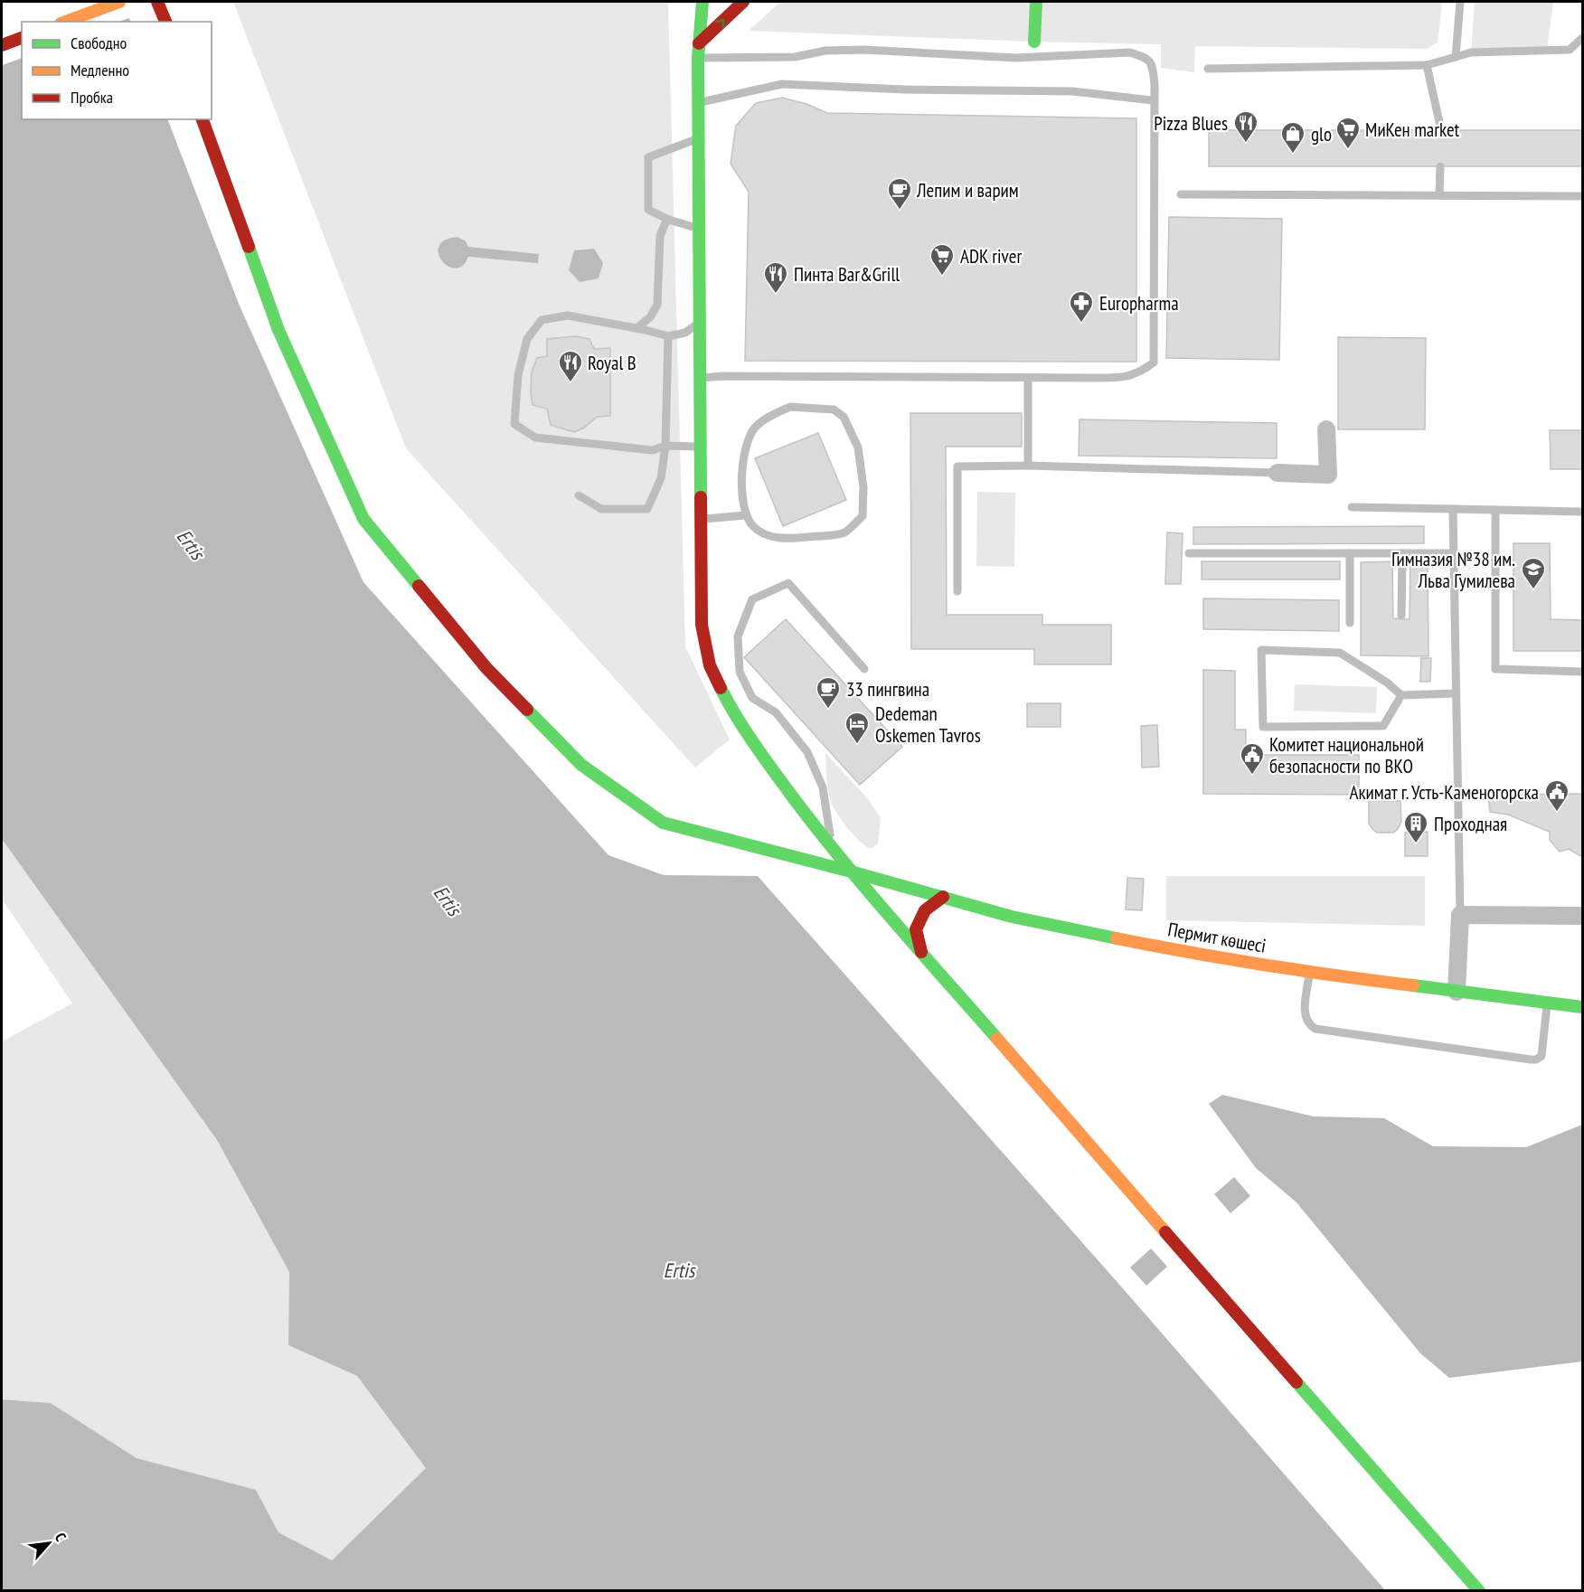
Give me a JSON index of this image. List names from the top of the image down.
{
  "streets": {
    "main road": ["Пермит көшесі"]
  },
  "water": ["Ertis"],
  "places": {
    "restaurant": ["Pizza Blues", "Пинта Bar&Grill", "Royal B"],
    "supermarket": ["МиКен market", "ADK river"],
    "shop": ["glo"],
    "cafe": ["Лепим и варим", "33 пингвина"],
    "pharmacy": ["Europharma"],
    "school or university": ["Гимназия №38 им. Льва Гумилева"],
    "hotel": ["Dedeman Oskemen Tavros"],
    "public building": ["Комитет национальной безопасности по ВКО", "Акимат г. Усть-Каменогорска"],
    "building": ["Проходная"]
  },
  "legend": ["Свободно", "Медленно", "Пробка"],
  "north": "top right"
}
